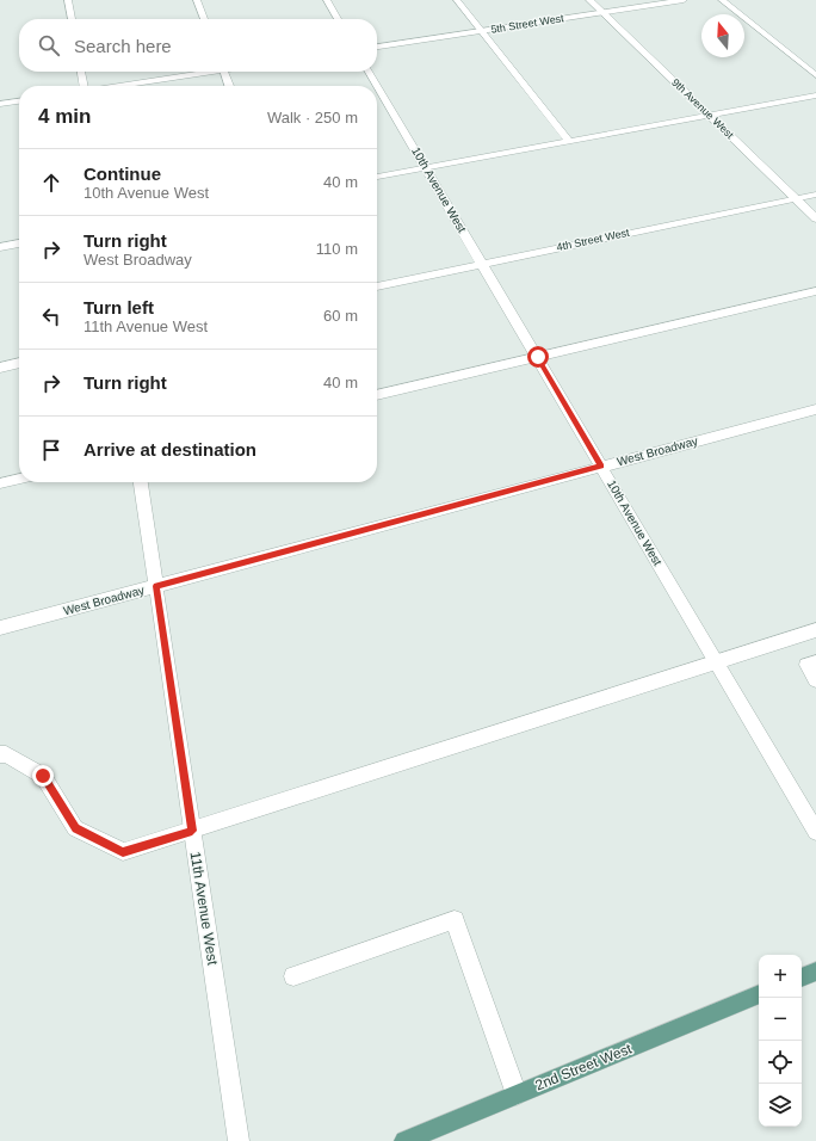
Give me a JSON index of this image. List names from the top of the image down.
{
  "streets": {
    "main road": ["2nd Street West"],
    "street": [
      "5th Street West",
      "9th Avenue West",
      "10th Avenue West",
      "4th Street West",
      "West Broadway",
      "11th Avenue West"
    ]
  },
  "crossings": [
    ["5th Street West", "9th Avenue West"],
    ["9th Avenue West", "4th Street West"],
    ["10th Avenue West", "4th Street West"],
    ["10th Avenue West", "West Broadway"],
    ["West Broadway", "11th Avenue West"]
  ],
  "north": "top",
  "page": {
    "search": "Search here",
    "heading": ["4 min", "Walk · 250 m"],
    "list": [
      ["Continue", "10th Avenue West", "40 m"],
      ["Turn right", "West Broadway", "110 m"],
      ["Turn left", "11th Avenue West", "60 m"],
      ["Turn right", "40 m"],
      "Arrive at destination"
    ],
    "map_buttons": ["+", "−"]
  }
}
